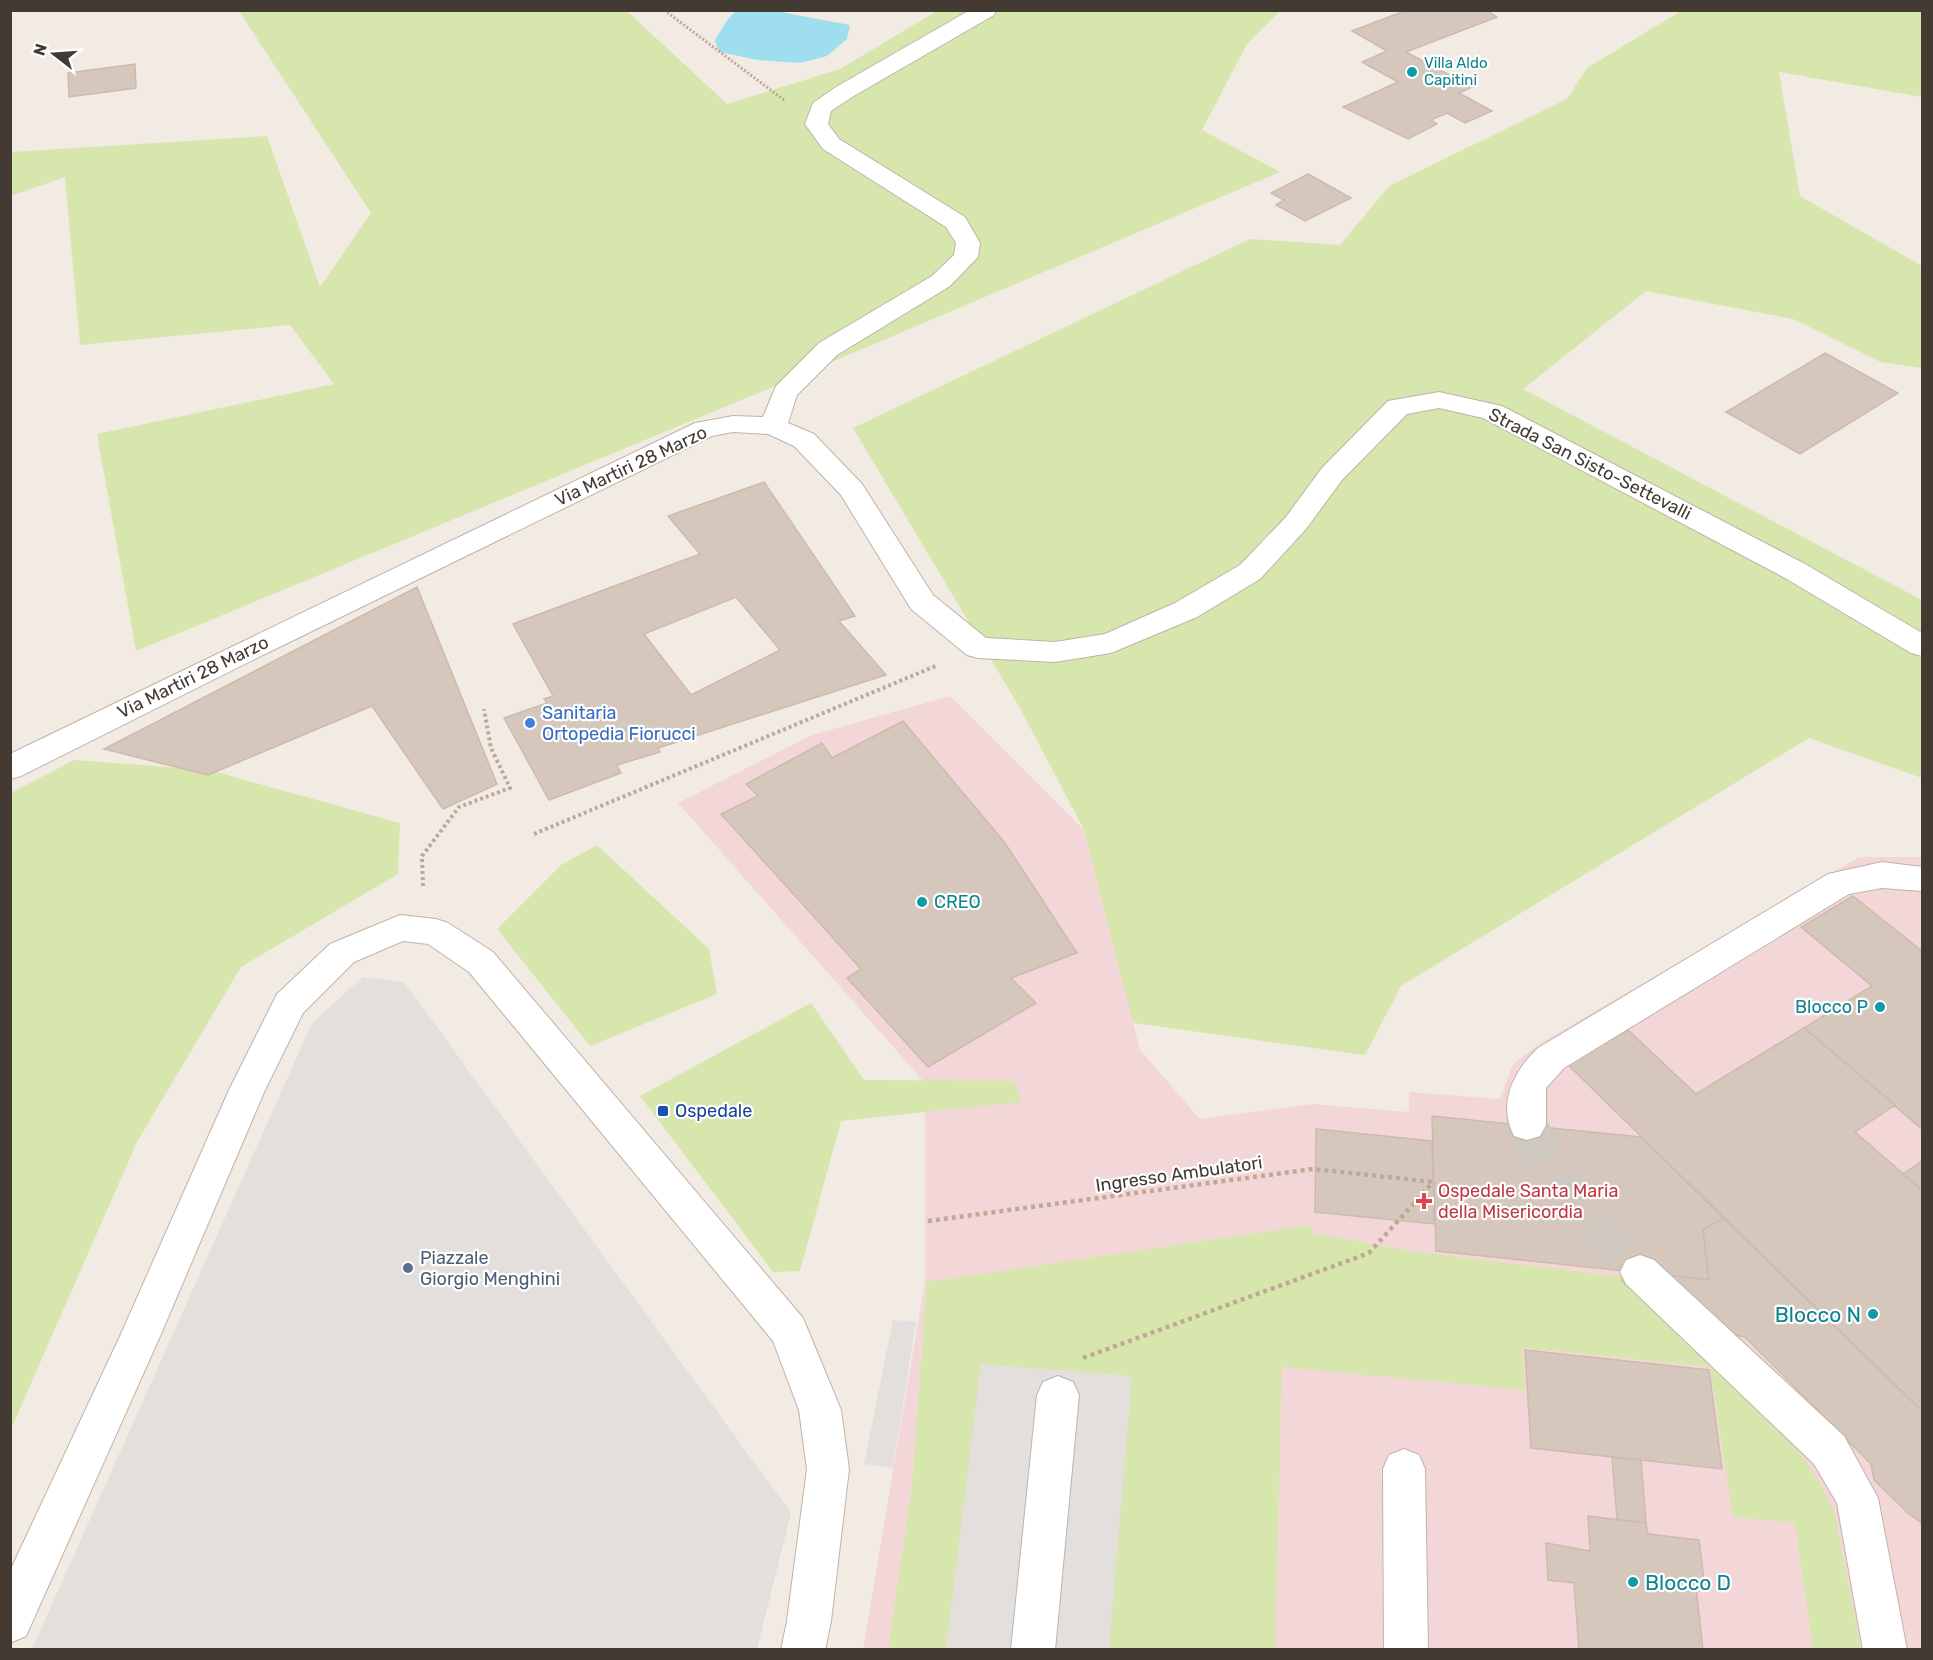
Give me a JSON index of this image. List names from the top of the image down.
{
  "streets": {
    "street": ["Strada San Sisto-Settevalli", "Via Martiri 28 Marzo"],
    "path": ["Ingresso Ambulatori"]
  },
  "places": {
    "other": [
      "Villa Aldo Capitini",
      "Sanitaria Ortopedia Fiorucci",
      "CREO",
      "Blocco P",
      "Piazzale Giorgio Menghini",
      "Blocco N",
      "Blocco D"
    ],
    "transit": ["Ospedale"],
    "health": ["Ospedale Santa Maria della Misericordia"]
  },
  "north": "left"
}
